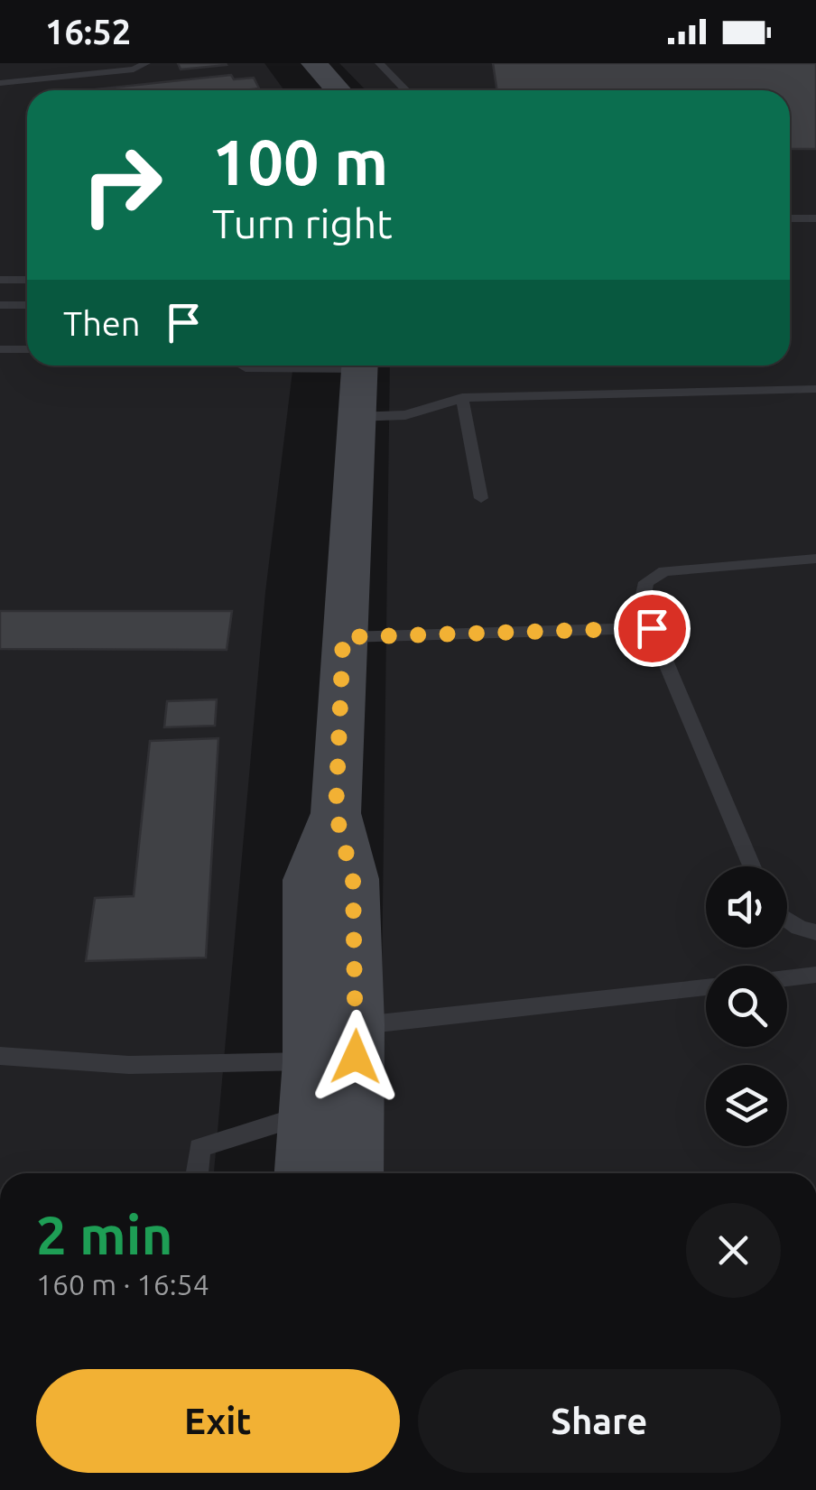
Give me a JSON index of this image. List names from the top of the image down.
{
  "page": {
    "status": "16:52",
    "turn": ["100 m", "Turn right"],
    "then": "Then",
    "heading": ["2 min", "160 m · 16:54"],
    "buttons": ["Exit", "Share"]
  }
}
